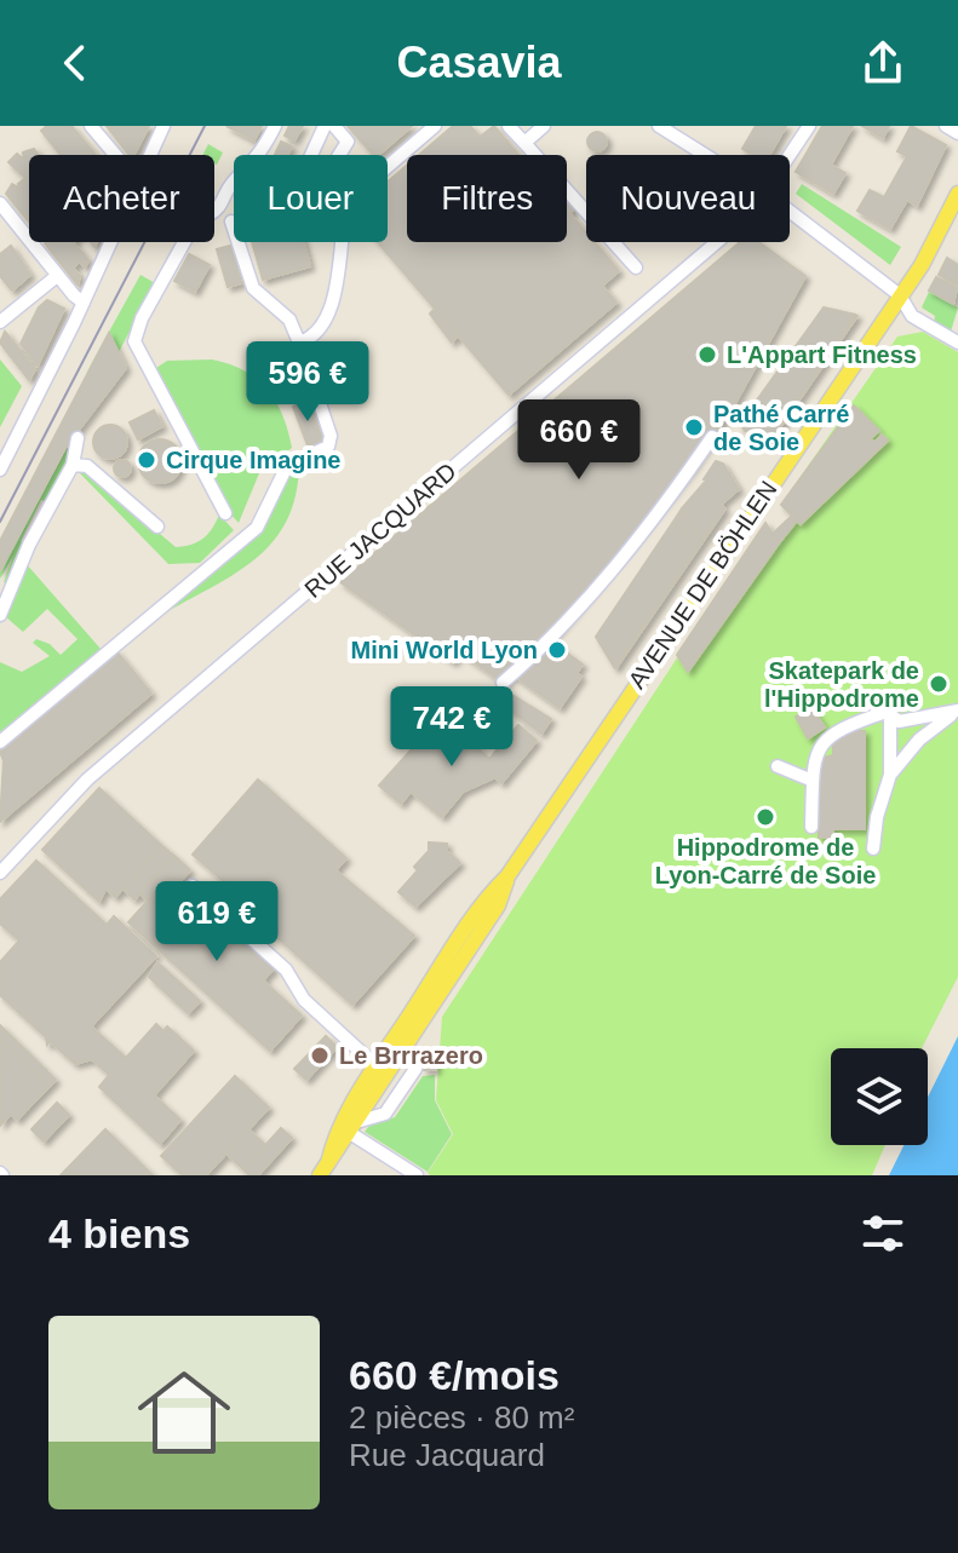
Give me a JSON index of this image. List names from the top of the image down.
{
  "streets": {
    "main road": ["AVENUE DE BÖHLEN"],
    "street": ["RUE JACQUARD"]
  },
  "places": [
    "L'Appart Fitness",
    "Pathé Carré de Soie",
    "Cirque Imagine",
    "Mini World Lyon",
    "Skatepark de l'Hippodrome",
    "Hippodrome de Lyon-Carré de Soie",
    "Le Brrrazero"
  ],
  "page": {
    "header": "Casavia",
    "chip": [
      "Acheter",
      "Louer",
      "Filtres",
      "Nouveau"
    ],
    "price": [
      "596 €",
      "660 €",
      "742 €",
      "619 €"
    ],
    "heading": "4 biens",
    "list": [
      {
        "name": "660 €/mois",
        "note": "2 pièces · 80 m² · Rue Jacquard"
      }
    ]
  }
}
